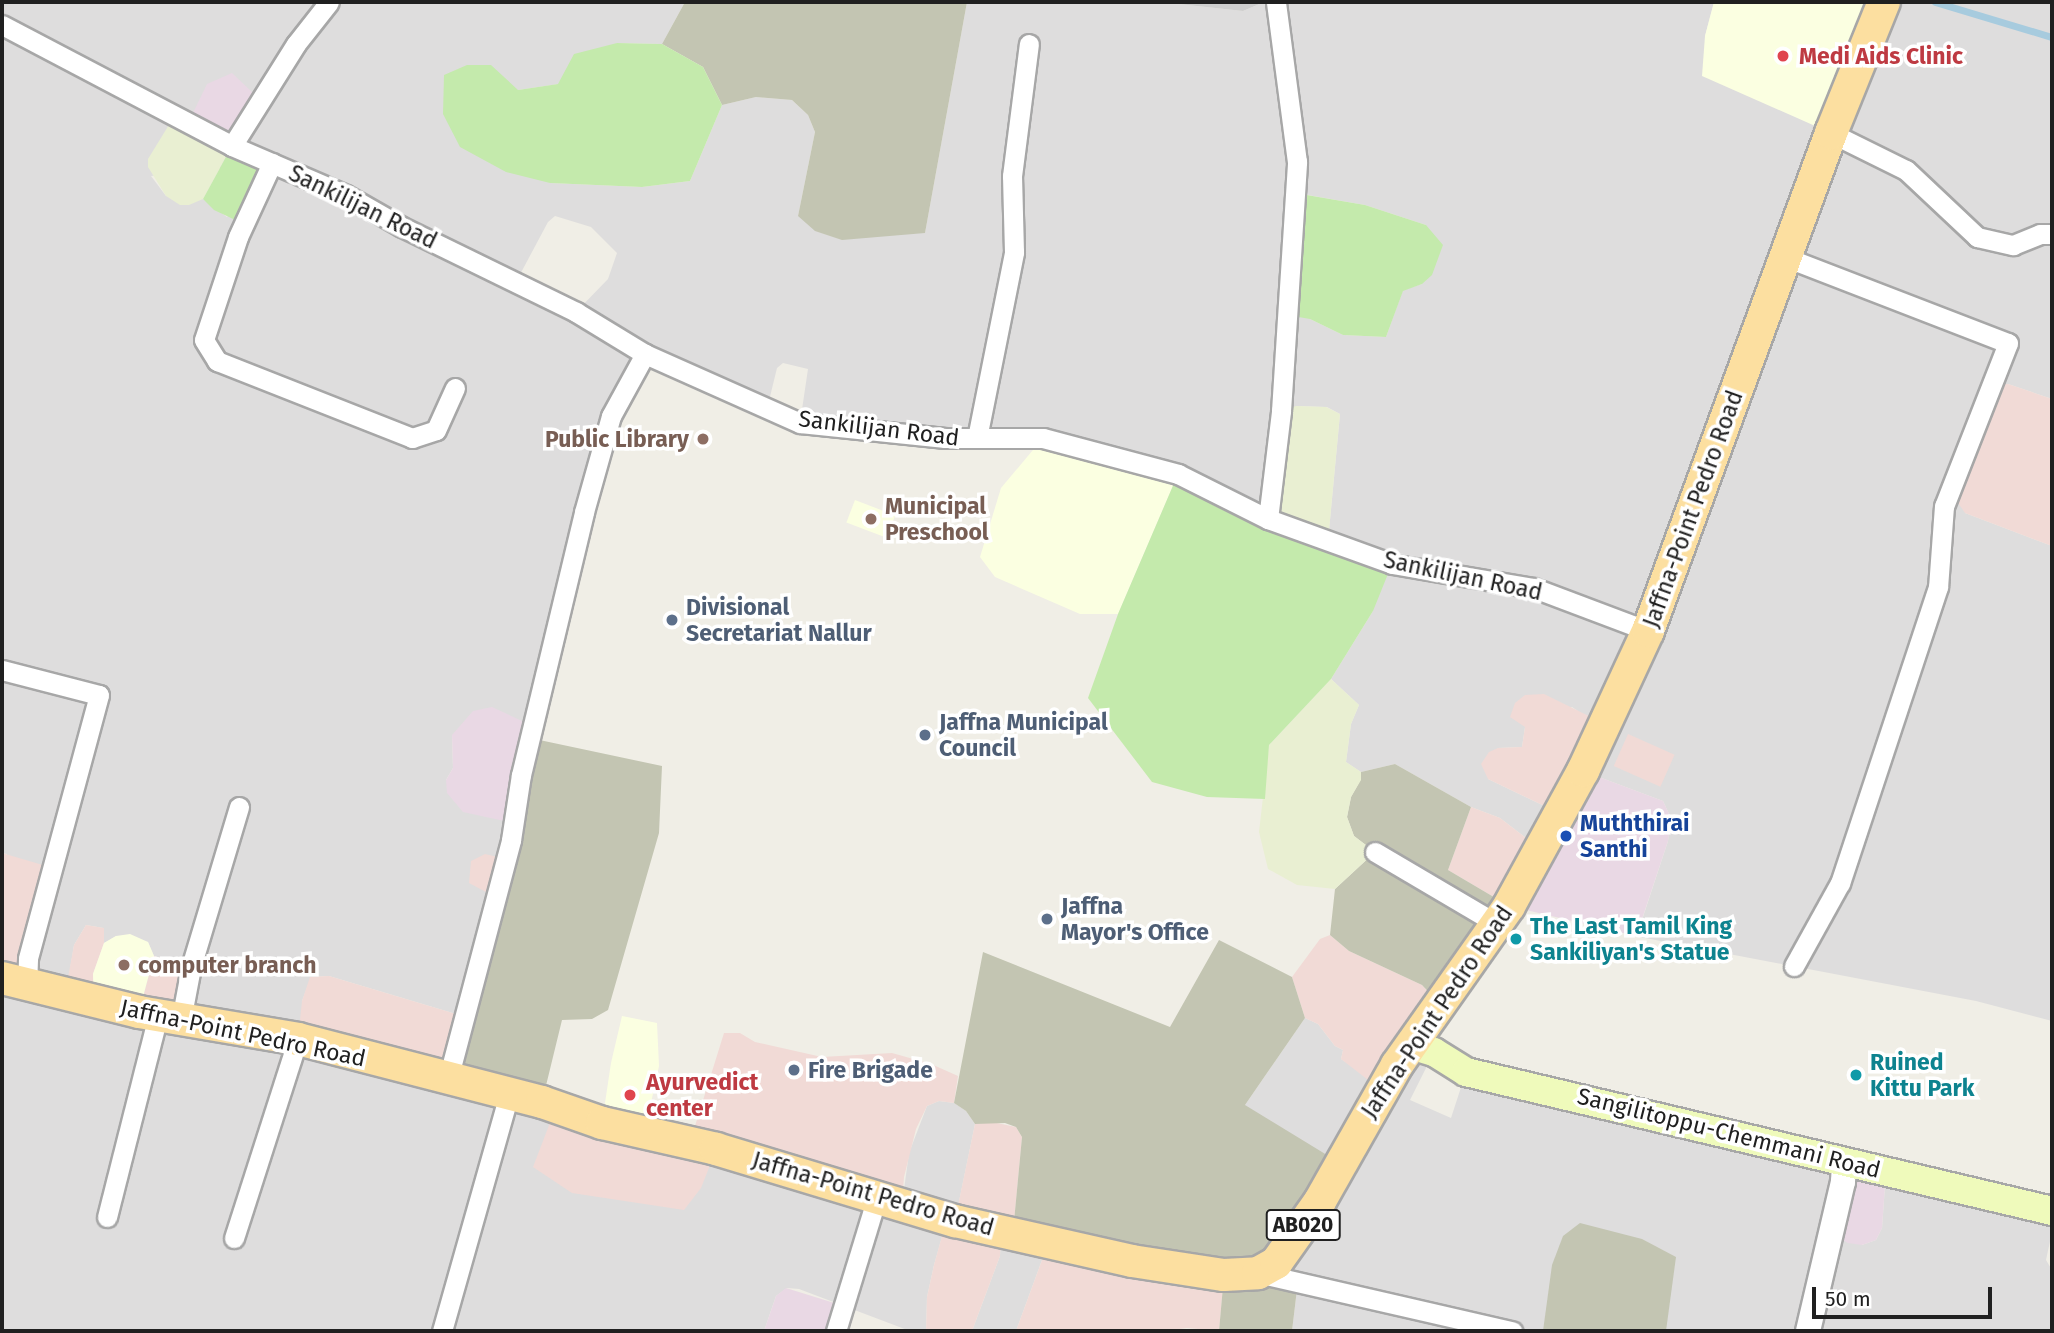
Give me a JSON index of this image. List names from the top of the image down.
{
  "streets": {
    "main road": ["Jaffna-Point Pedro Road", "Sangilitoppu-Chemmani Road", "AB020"],
    "street": ["Sankilijan Road"]
  },
  "crossings": [
    ["Sankilijan Road", "Jaffna-Point Pedro Road"],
    ["Jaffna-Point Pedro Road", "Sangilitoppu-Chemmani Road"]
  ],
  "places": [
    "Medi Aids Clinic",
    "Public Library",
    "Municipal Preschool",
    "Divisional Secretariat Nallur",
    "Jaffna Municipal Council",
    "Muththirai Santhi",
    "Jaffna Mayor's Office",
    "The Last Tamil King Sankiliyan's Statue",
    "computer branch",
    "Fire Brigade",
    "Ruined Kittu Park",
    "Ayurvedict center"
  ],
  "scale_bar": "50 m"
}
